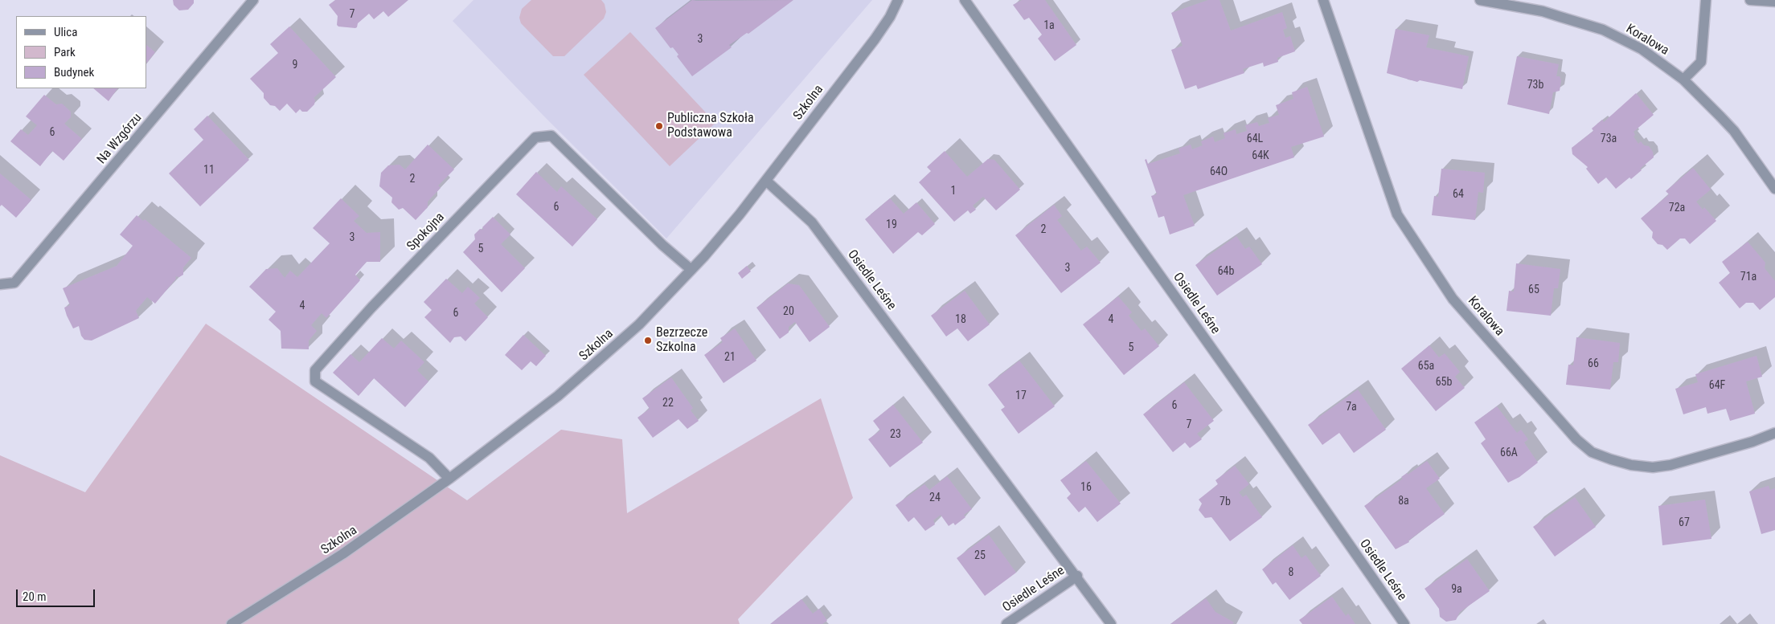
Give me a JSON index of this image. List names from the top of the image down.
{
  "streets": {
    "street": [
      "Koralowa",
      "Szkolna",
      "Na Wzgórzu",
      "Spokojna",
      "Osiedle Leśne"
    ]
  },
  "crossings": [
    ["Szkolna", "Spokojna"],
    ["Szkolna", "Osiedle Leśne"]
  ],
  "places": ["Publiczna Szkoła Podstawowa", "Bezrzecze Szkolna"],
  "house_numbers": [
    "7",
    "1a",
    "3",
    "9",
    "73b",
    "6",
    "64L",
    "73a",
    "64K",
    "11",
    "64O",
    "2",
    "1",
    "64",
    "6",
    "72a",
    "19",
    "2",
    "3",
    "5",
    "3",
    "64b",
    "71a",
    "65",
    "4",
    "20",
    "6",
    "18",
    "4",
    "5",
    "21",
    "66",
    "65a",
    "65b",
    "64F",
    "17",
    "22",
    "6",
    "7a",
    "7",
    "23",
    "66A",
    "16",
    "24",
    "8a",
    "7b",
    "67",
    "25",
    "8",
    "9a"
  ],
  "legend": ["Ulica", "Park", "Budynek"],
  "scale_bar": "20 m"
}
